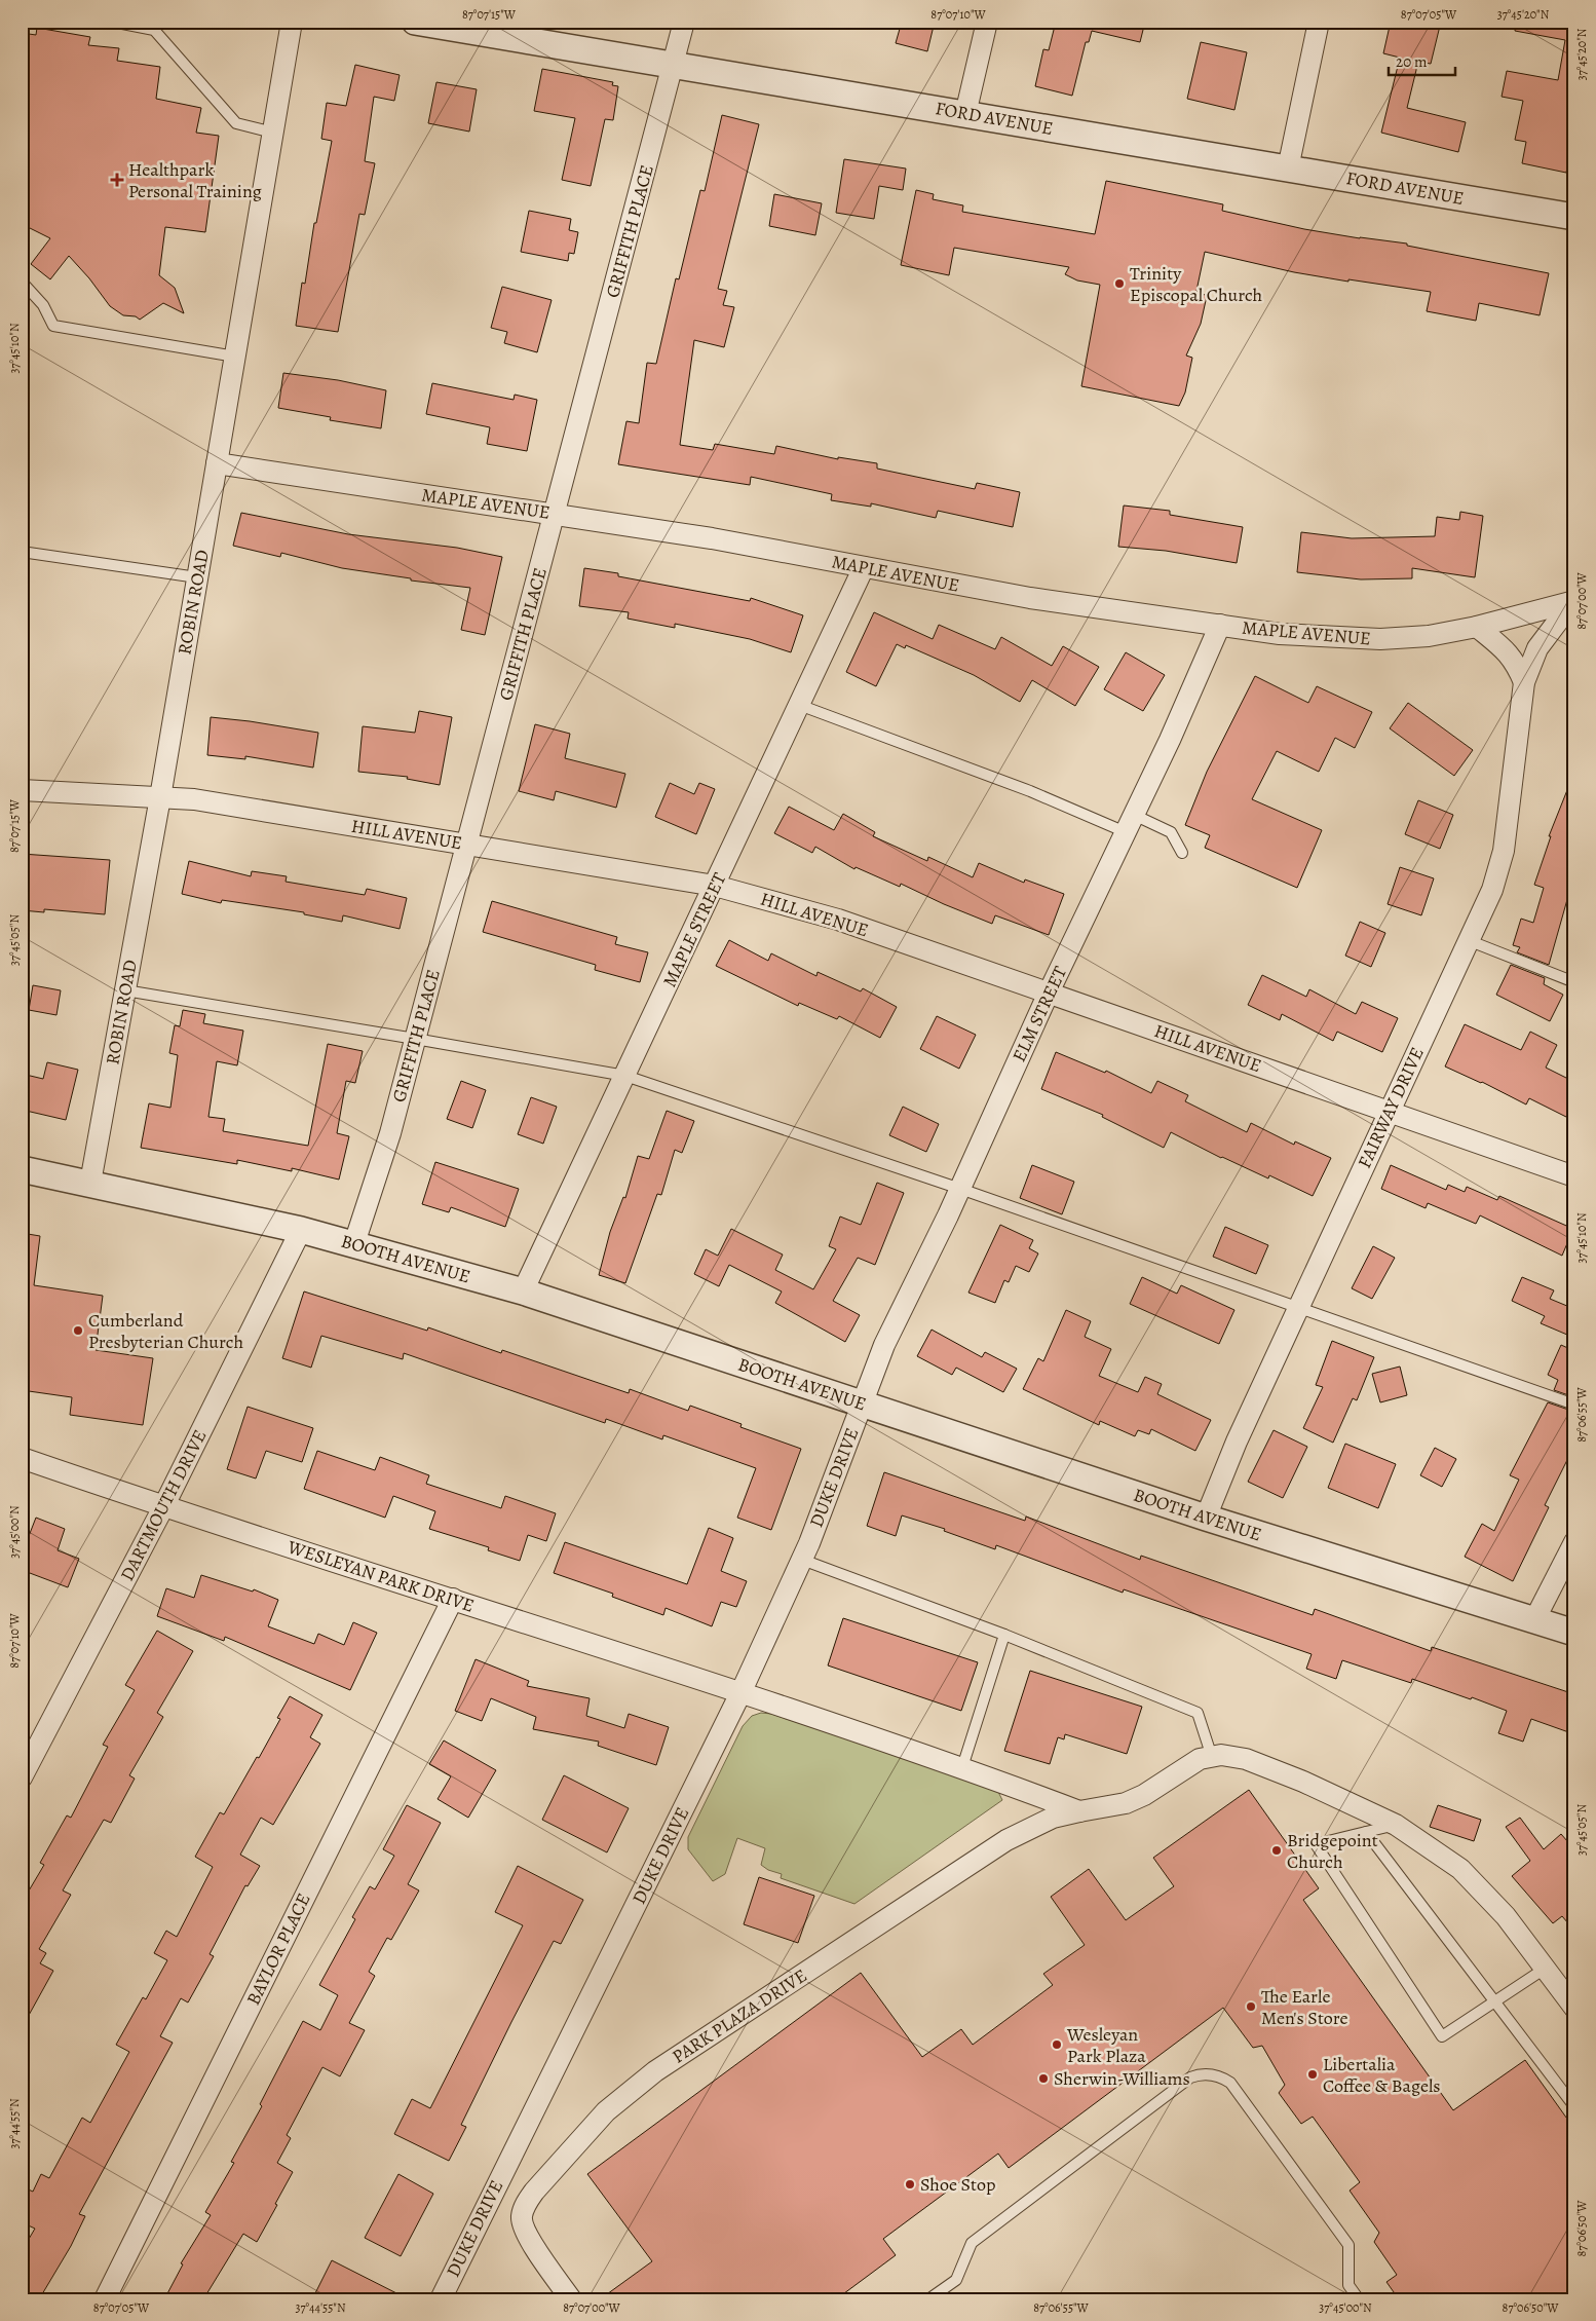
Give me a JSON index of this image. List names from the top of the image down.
{
  "streets": {
    "street": [
      "FORD AVENUE",
      "GRIFFITH PLACE",
      "MAPLE AVENUE",
      "ROBIN ROAD",
      "HILL AVENUE",
      "MAPLE STREET",
      "ELM STREET",
      "FAIRWAY DRIVE",
      "BOOTH AVENUE",
      "DUKE DRIVE",
      "DARTMOUTH DRIVE",
      "WESLEYAN PARK DRIVE",
      "BAYLOR PLACE",
      "PARK PLAZA DRIVE"
    ]
  },
  "crossings": [
    ["FORD AVENUE", "GRIFFITH PLACE"],
    ["GRIFFITH PLACE", "MAPLE AVENUE"],
    ["GRIFFITH PLACE", "HILL AVENUE"],
    ["GRIFFITH PLACE", "BOOTH AVENUE"],
    ["MAPLE AVENUE", "ROBIN ROAD"],
    ["MAPLE AVENUE", "MAPLE STREET"],
    ["MAPLE AVENUE", "ELM STREET"],
    ["MAPLE AVENUE", "FAIRWAY DRIVE"],
    ["ROBIN ROAD", "HILL AVENUE"],
    ["ROBIN ROAD", "BOOTH AVENUE"],
    ["HILL AVENUE", "MAPLE STREET"],
    ["HILL AVENUE", "ELM STREET"],
    ["HILL AVENUE", "FAIRWAY DRIVE"],
    ["MAPLE STREET", "BOOTH AVENUE"],
    ["ELM STREET", "BOOTH AVENUE"],
    ["ELM STREET", "DUKE DRIVE"],
    ["FAIRWAY DRIVE", "BOOTH AVENUE"],
    ["BOOTH AVENUE", "DUKE DRIVE"],
    ["BOOTH AVENUE", "DARTMOUTH DRIVE"],
    ["DUKE DRIVE", "WESLEYAN PARK DRIVE"],
    ["DUKE DRIVE", "PARK PLAZA DRIVE"],
    ["DARTMOUTH DRIVE", "WESLEYAN PARK DRIVE"],
    ["WESLEYAN PARK DRIVE", "BAYLOR PLACE"],
    ["WESLEYAN PARK DRIVE", "PARK PLAZA DRIVE"]
  ],
  "places": {
    "health": ["Healthpark Personal Training"],
    "other": [
      "Trinity Episcopal Church",
      "Cumberland Presbyterian Church",
      "Bridgepoint Church",
      "The Earle Men's Store",
      "Wesleyan Park Plaza",
      "Libertalia Coffee & Bagels",
      "Sherwin-Williams",
      "Shoe Stop"
    ]
  },
  "scale_bar": "20 m",
  "coordinates": [
    "87°07'15\"W",
    "87°07'10\"W",
    "87°07'05\"W",
    "37°45'20\"N",
    "37°45'10\"N",
    "87°07'00\"W",
    "37°45'05\"N",
    "87°06'55\"W",
    "37°45'00\"N",
    "37°44'55\"N",
    "87°06'50\"W"
  ]
}
